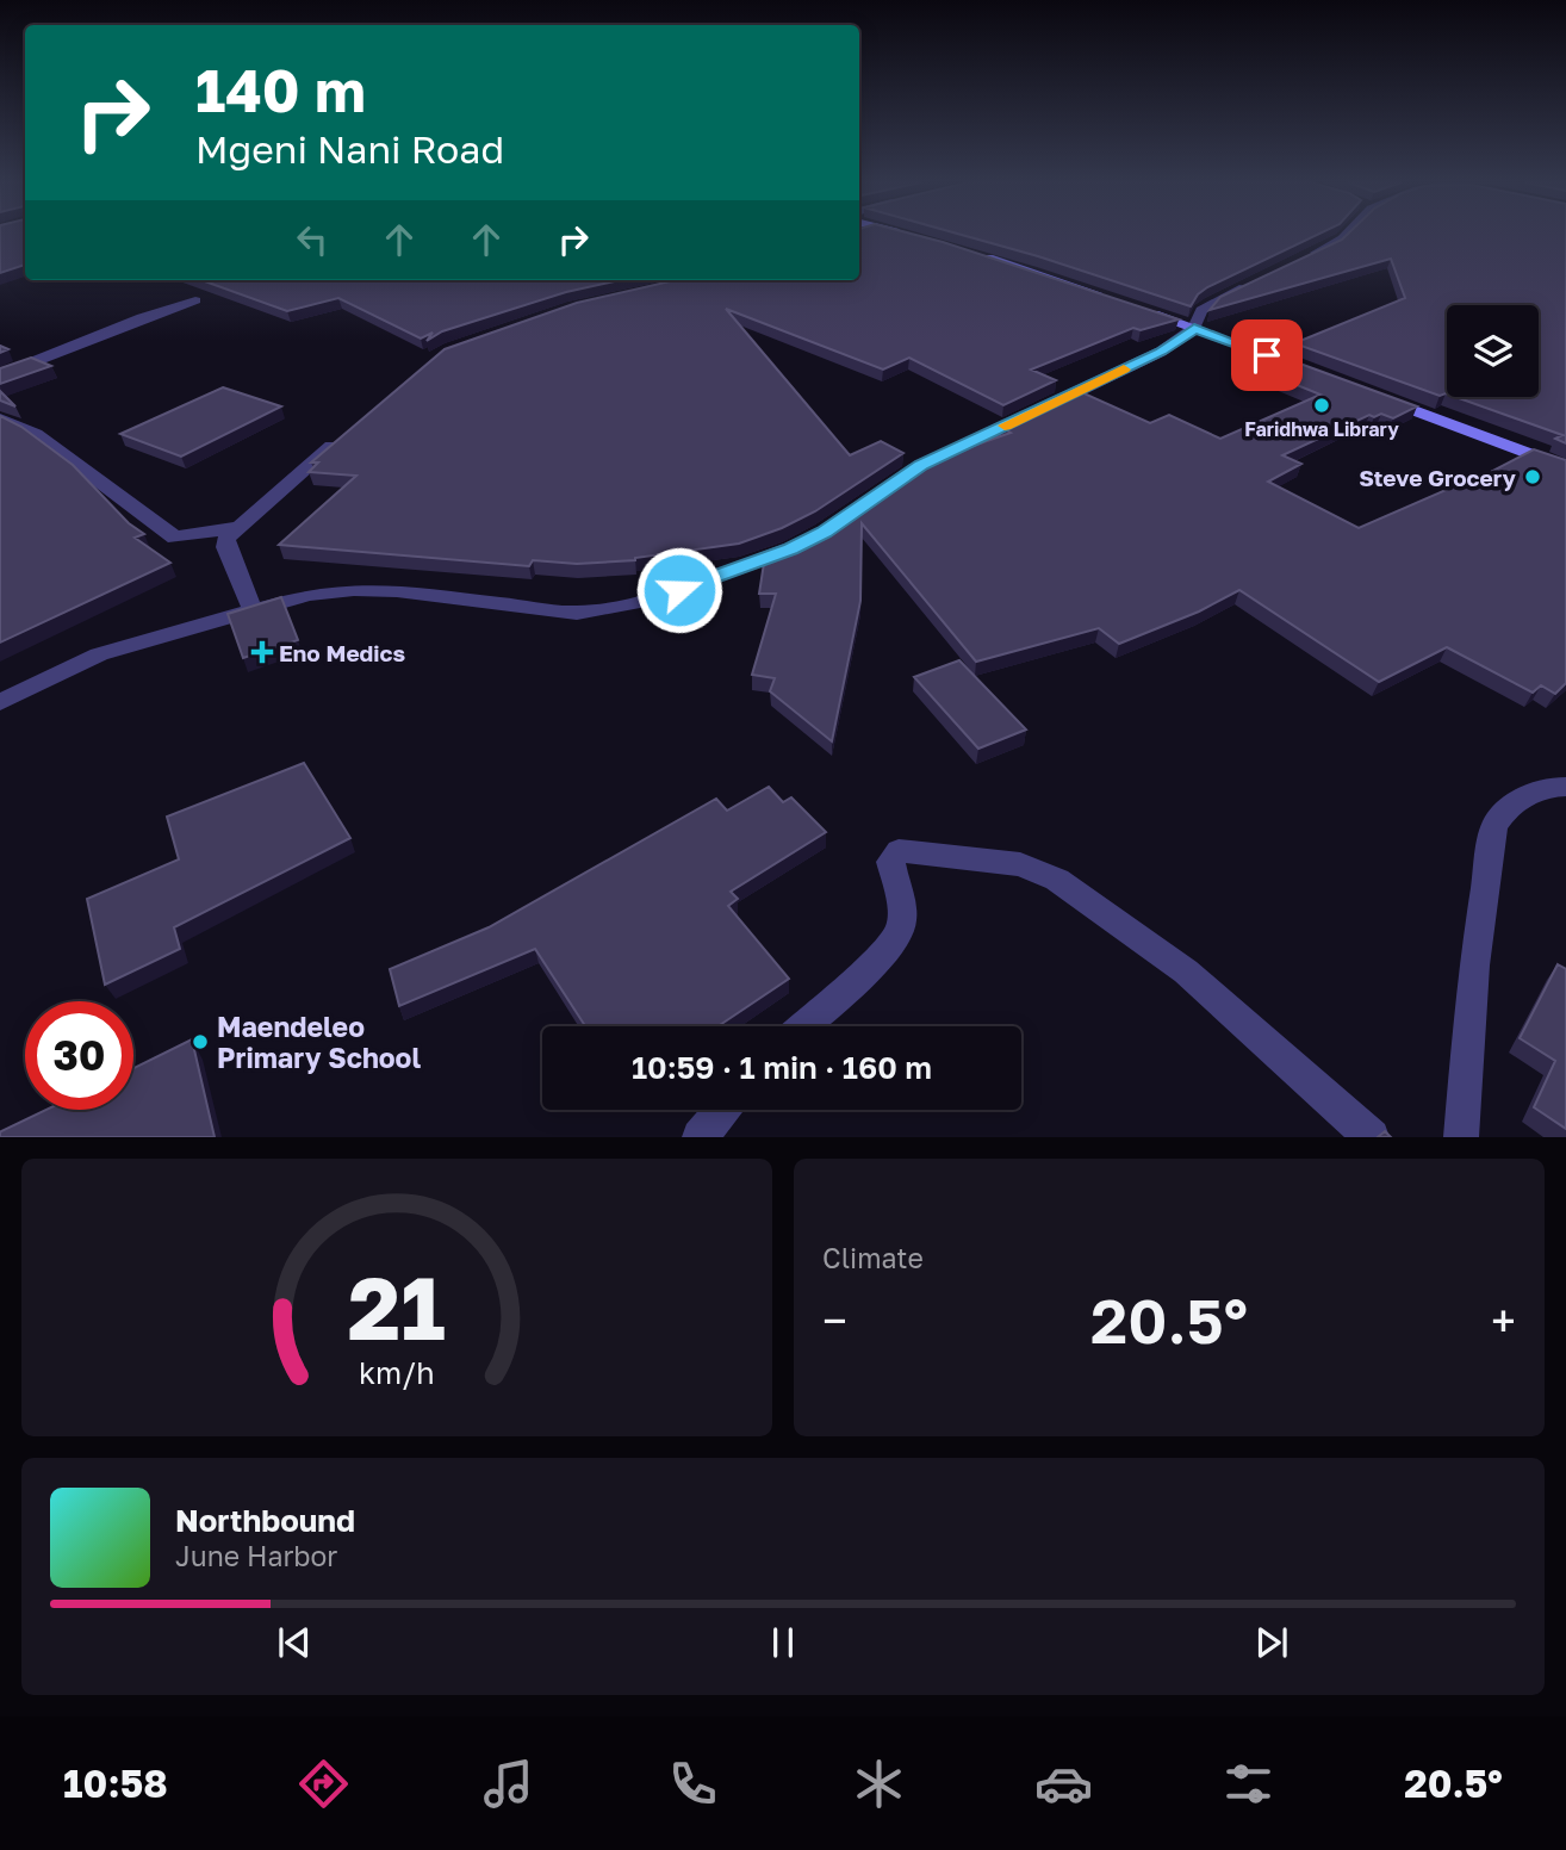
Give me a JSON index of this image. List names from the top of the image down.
{
  "places": {
    "other": ["Faridhwa Library", "Steve Grocery", "Maendeleo Primary School"],
    "health": ["Eno Medics"]
  },
  "page": {
    "turn": ["140 m", "Mgeni Nani Road"],
    "limit": "30",
    "trip": "10:59 · 1 min · 160 m",
    "tile": "Climate",
    "heat": ["−", "20.5°", "+"],
    "song": ["Northbound", "June Harbor"],
    "tabs": ["10:58", "20.5°"],
    "gauge": ["21", "km/h"]
  }
}
